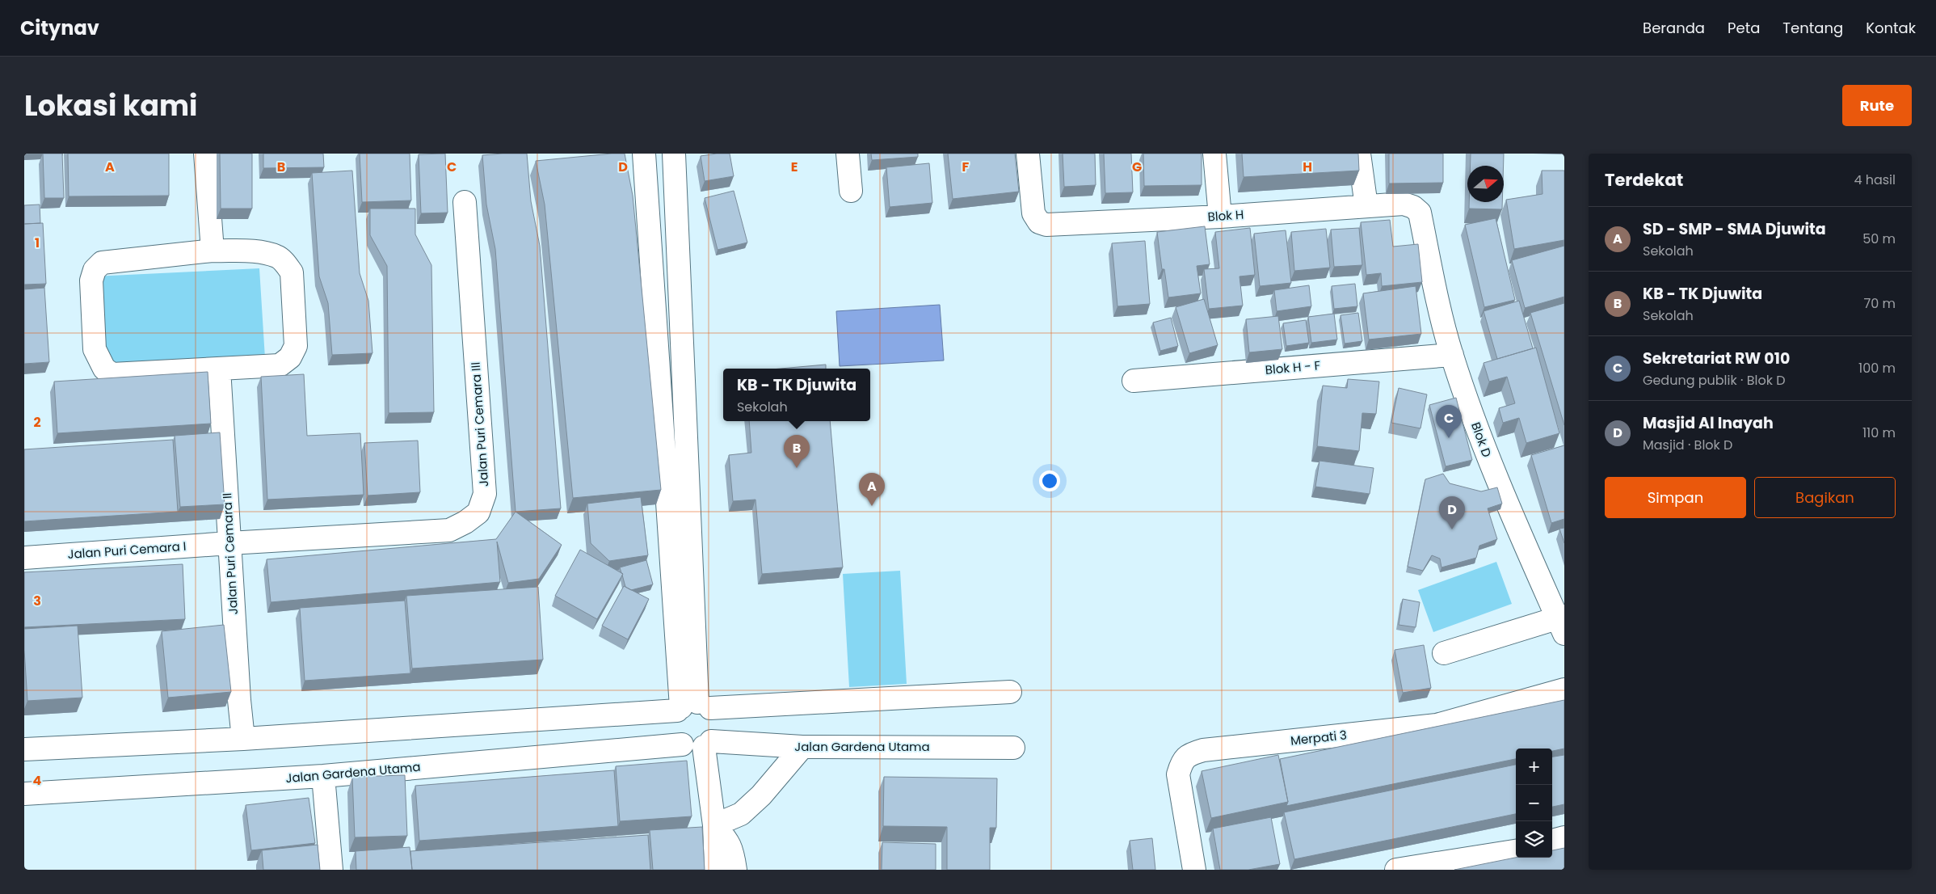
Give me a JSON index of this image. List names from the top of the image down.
{
  "streets": {
    "street": [
      "Blok H",
      "Blok H - F",
      "Jalan Puri Cemara III",
      "Blok D",
      "Jalan Puri Cemara I",
      "Jalan Puri Cemara II",
      "Merpati 3",
      "Jalan Gardena Utama"
    ]
  },
  "crossings": [
    ["Blok H", "Blok D"],
    ["Blok H - F", "Blok D"],
    ["Jalan Puri Cemara III", "Jalan Puri Cemara I"],
    ["Jalan Puri Cemara III", "Jalan Puri Cemara II"],
    ["Jalan Puri Cemara I", "Jalan Puri Cemara II"]
  ],
  "north": "right",
  "page": {
    "header": "Citynav",
    "nav": [
      "Beranda",
      "Peta",
      "Tentang",
      "Kontak"
    ],
    "title": "Lokasi kami",
    "buttons": [
      "Rute",
      ["Simpan", "Bagikan"]
    ],
    "heading": ["Terdekat", "4 hasil"],
    "list": [
      {
        "mark": "A",
        "name": "SD - SMP - SMA Djuwita",
        "note": "Sekolah",
        "value": "50 m"
      },
      {
        "mark": "B",
        "name": "KB - TK Djuwita",
        "note": "Sekolah",
        "value": "70 m"
      },
      {
        "mark": "C",
        "name": "Sekretariat RW 010",
        "note": "Gedung publik · Blok D",
        "value": "100 m"
      },
      {
        "mark": "D",
        "name": "Masjid Al Inayah",
        "note": "Masjid · Blok D",
        "value": "110 m"
      }
    ],
    "popup": ["KB - TK Djuwita", "Sekolah"],
    "pins": [
      "C",
      "B",
      "A",
      "D"
    ],
    "map_buttons": ["+", "−"]
  },
  "grid": {
    "columns": [
      "A",
      "B",
      "C",
      "D",
      "E",
      "F",
      "G",
      "H"
    ],
    "rows": [
      "1",
      "2",
      "3",
      "4"
    ]
  }
}
